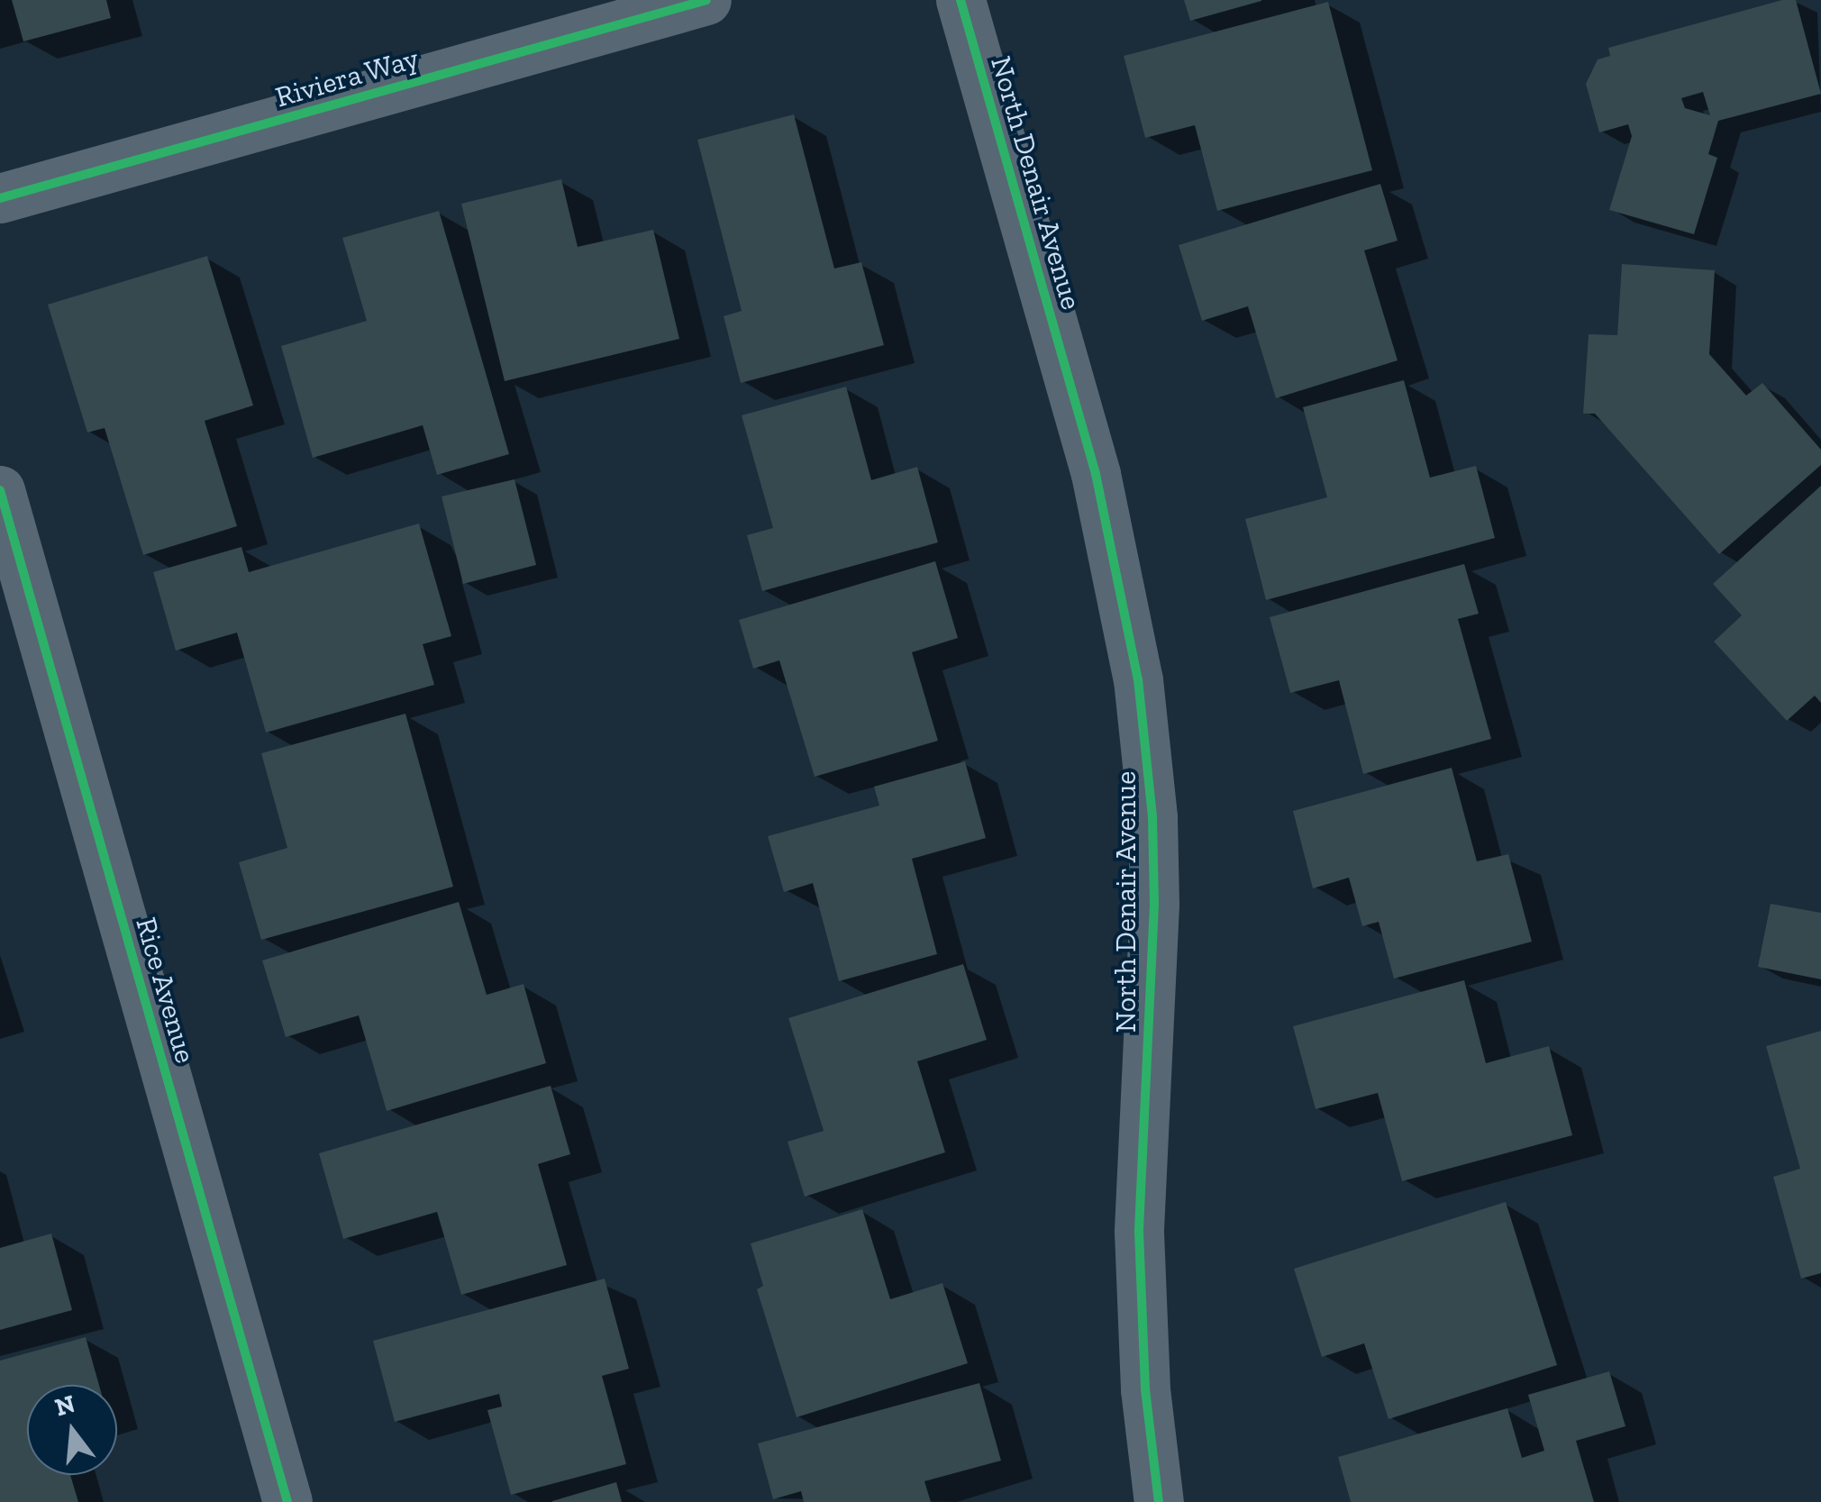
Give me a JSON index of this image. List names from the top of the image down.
{
  "streets": {
    "street": ["Riviera Way", "North Denair Avenue", "Rice Avenue"]
  },
  "north": "top"
}
